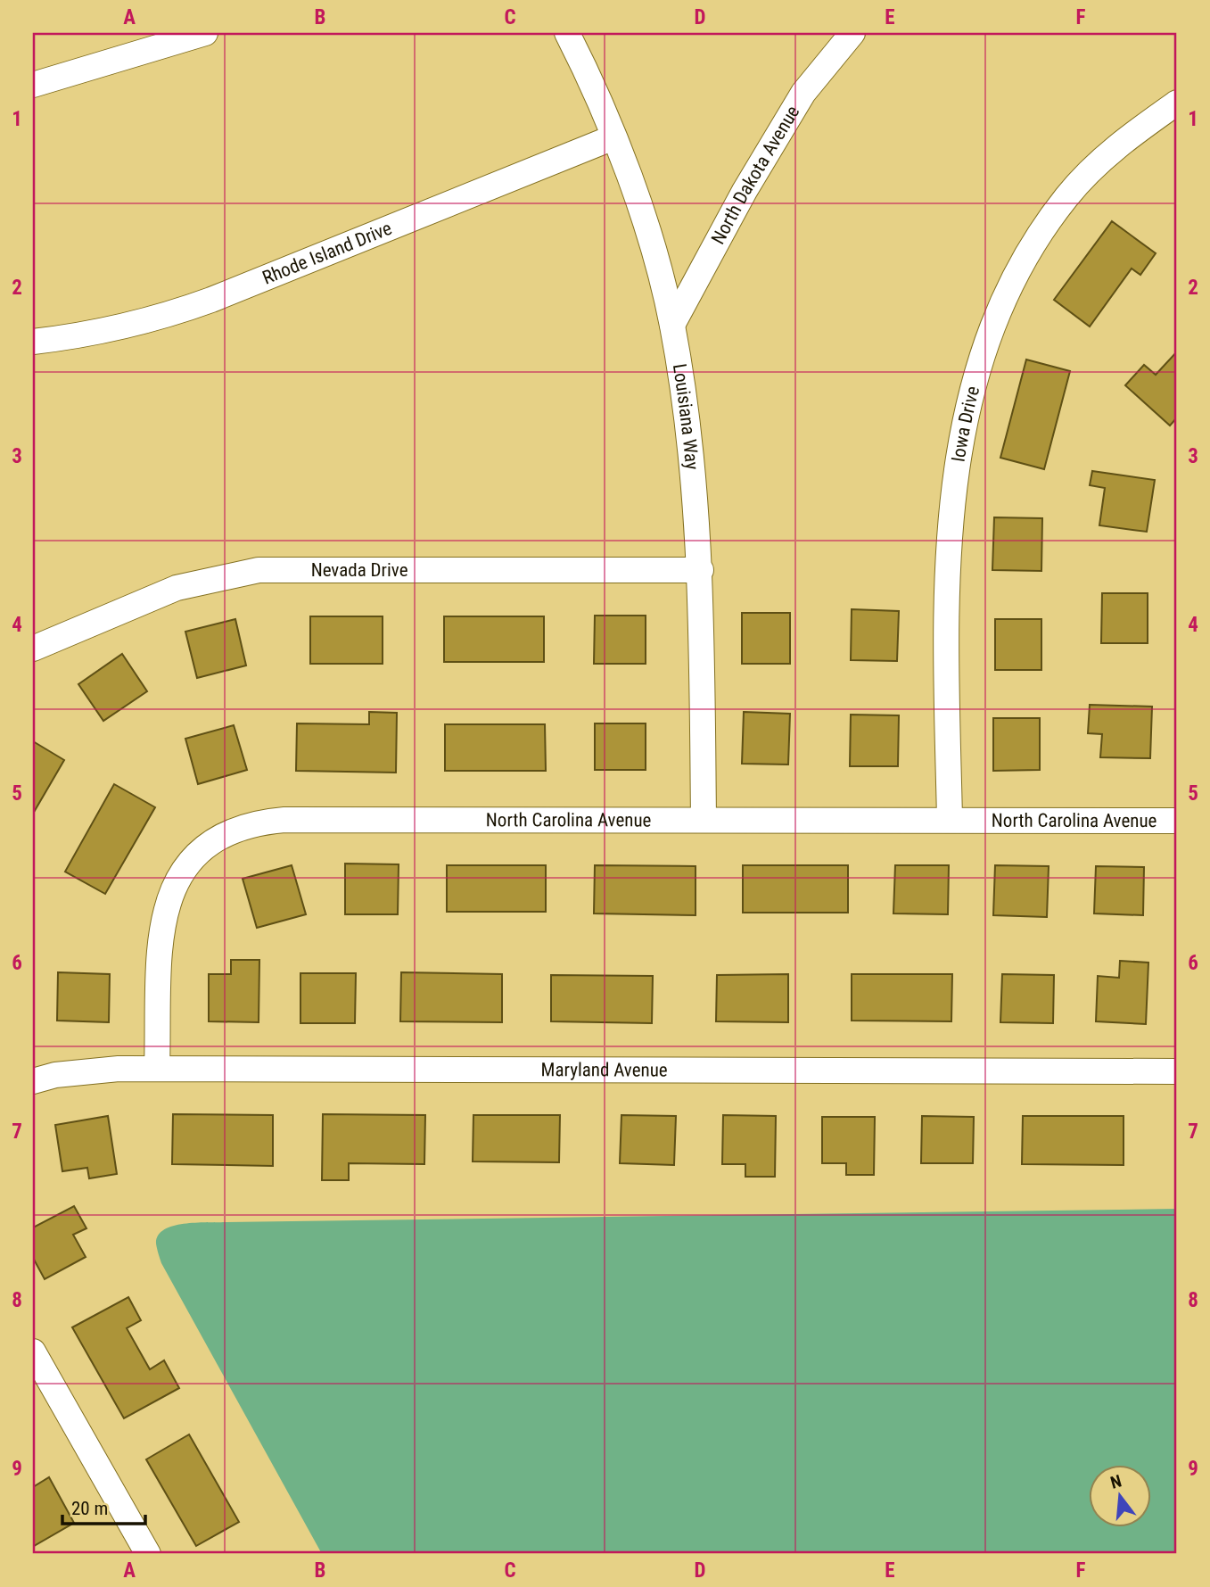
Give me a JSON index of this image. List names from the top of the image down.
{
  "streets": {
    "street": [
      "North Dakota Avenue",
      "Rhode Island Drive",
      "Louisiana Way",
      "Iowa Drive",
      "Nevada Drive",
      "North Carolina Avenue",
      "Maryland Avenue"
    ]
  },
  "crossings": [
    ["North Dakota Avenue", "Louisiana Way"],
    ["Rhode Island Drive", "Louisiana Way"],
    ["Louisiana Way", "Nevada Drive"],
    ["Louisiana Way", "North Carolina Avenue"],
    ["Iowa Drive", "North Carolina Avenue"],
    ["North Carolina Avenue", "Maryland Avenue"]
  ],
  "scale_bar": "20 m",
  "north": "top",
  "grid": {
    "columns": [
      "A",
      "B",
      "C",
      "D",
      "E",
      "F"
    ],
    "rows": [
      "1",
      "2",
      "3",
      "4",
      "5",
      "6",
      "7",
      "8",
      "9"
    ]
  }
}
